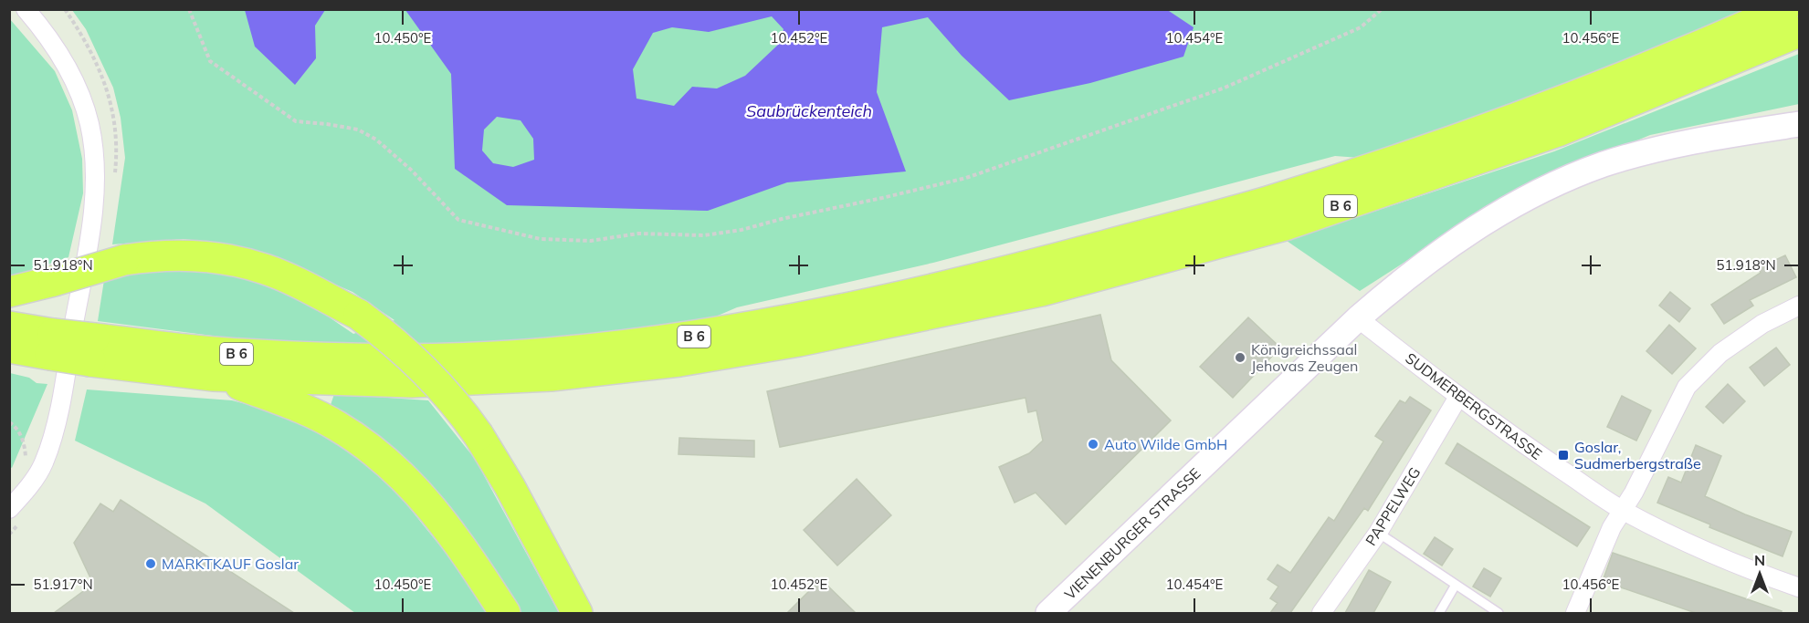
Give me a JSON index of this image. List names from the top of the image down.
{
  "streets": {
    "highway": ["B 6"],
    "street": ["SUDMERBERGSTRASSE", "PAPPELWEG", "VIENENBURGER STRASSE"]
  },
  "crossings": [
    ["SUDMERBERGSTRASSE", "PAPPELWEG"],
    ["SUDMERBERGSTRASSE", "VIENENBURGER STRASSE"]
  ],
  "water": ["Saubrückenteich"],
  "places": {
    "other": ["Königreichssaal Jehovas Zeugen", "Auto Wilde GmbH", "MARKTKAUF Goslar"],
    "transit": ["Goslar, Sudmerbergstraße"]
  },
  "north": "top",
  "coordinates": [
    "10.450°E",
    "10.452°E",
    "10.454°E",
    "10.456°E",
    "51.918°N",
    "51.917°N"
  ]
}
